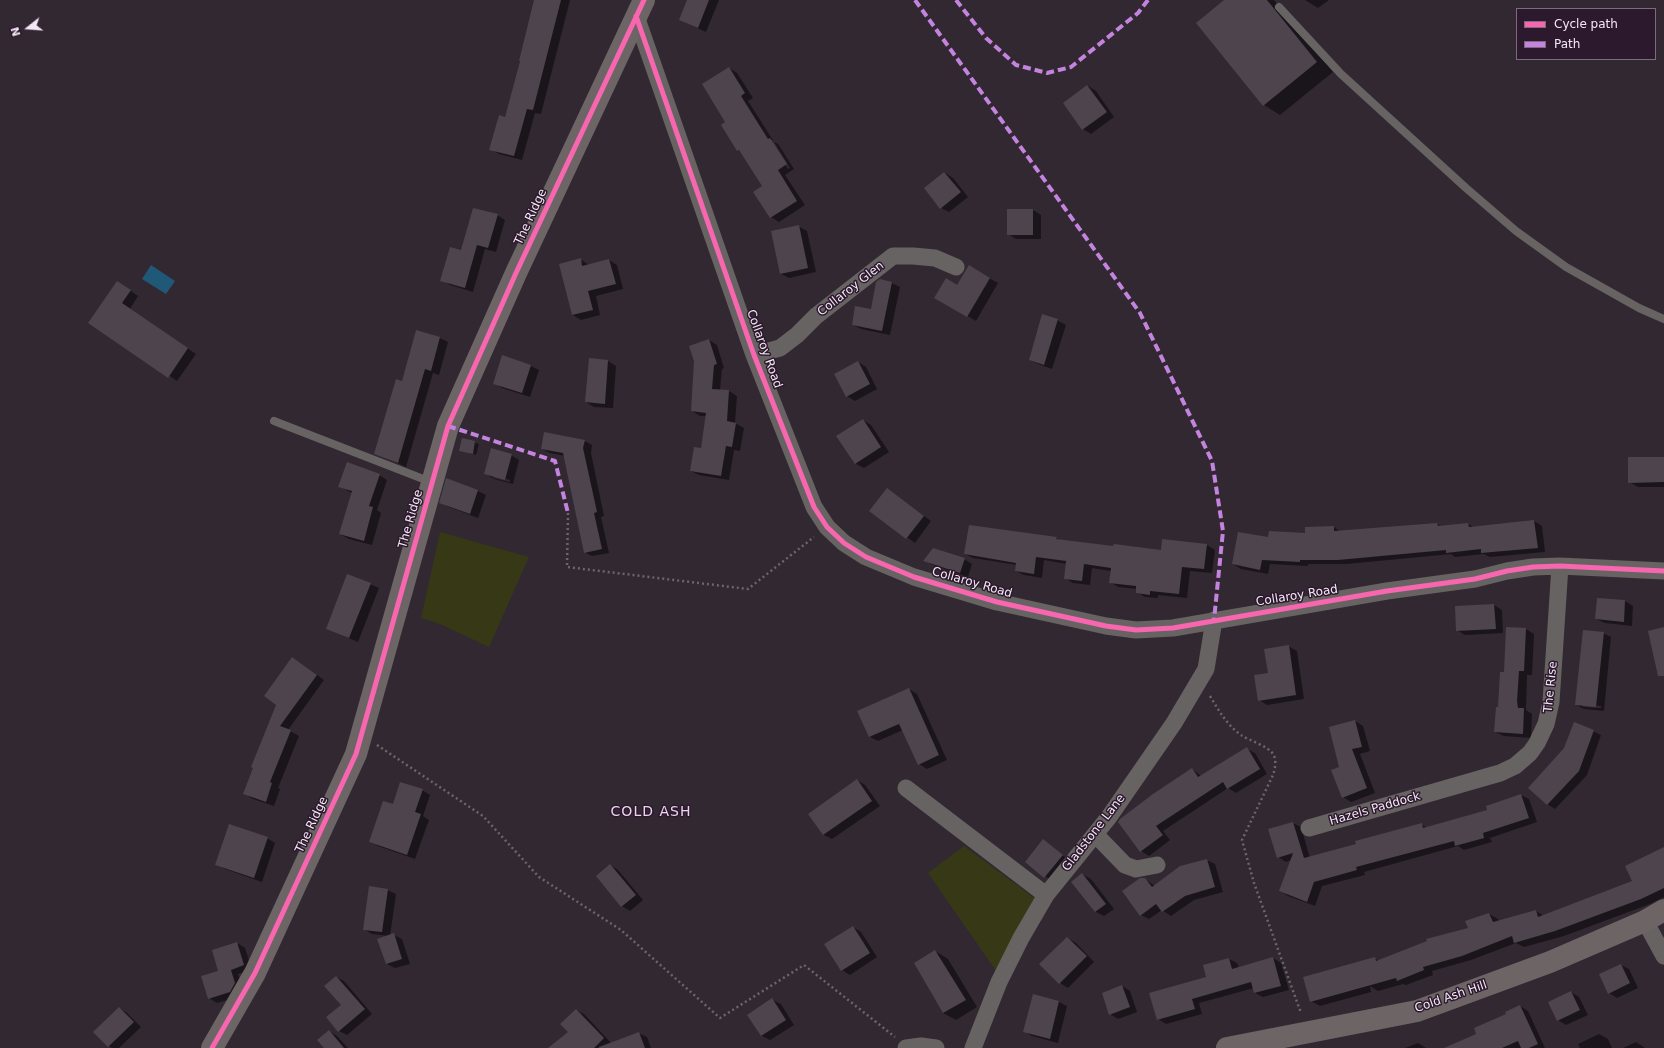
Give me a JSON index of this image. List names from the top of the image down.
{
  "streets": {
    "street": [
      "The Ridge",
      "Collaroy Glen",
      "Collaroy Road",
      "The Rise",
      "Hazels Paddock",
      "Gladstone Lane",
      "Cold Ash Hill"
    ]
  },
  "crossings": [
    ["The Ridge", "Collaroy Road"],
    ["Collaroy Glen", "Collaroy Road"],
    ["Collaroy Road", "The Rise"],
    ["Collaroy Road", "Gladstone Lane"],
    ["The Rise", "Hazels Paddock"]
  ],
  "districts": ["COLD ASH"],
  "legend": ["Cycle path", "Path"],
  "north": "left"
}
